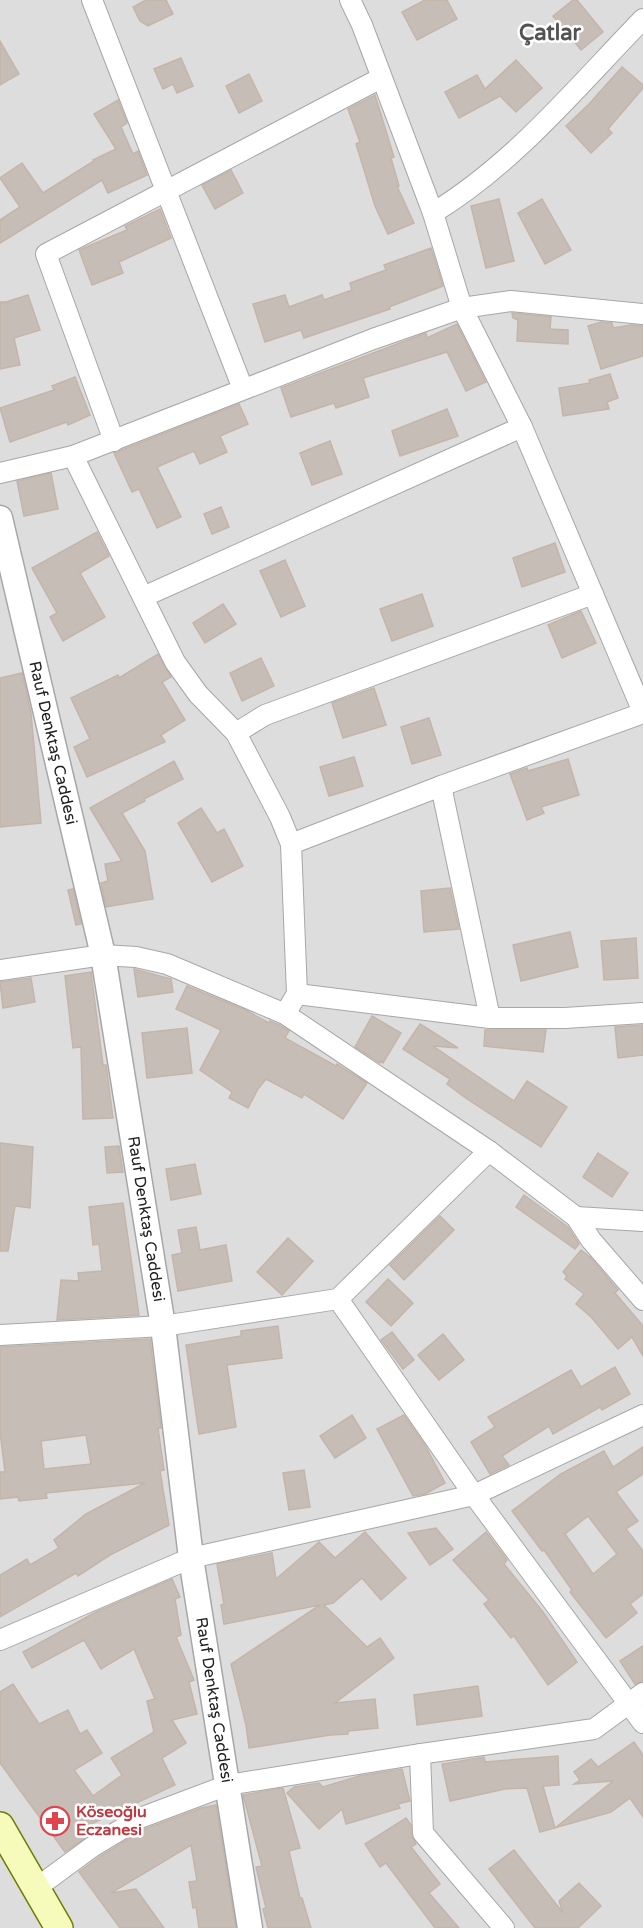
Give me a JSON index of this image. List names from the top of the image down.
{
  "streets": {
    "street": ["Rauf Denktaş Caddesi"]
  },
  "districts": ["Çatlar"],
  "places": {
    "pharmacy": ["Köseoğlu Eczanesi"]
  }
}
